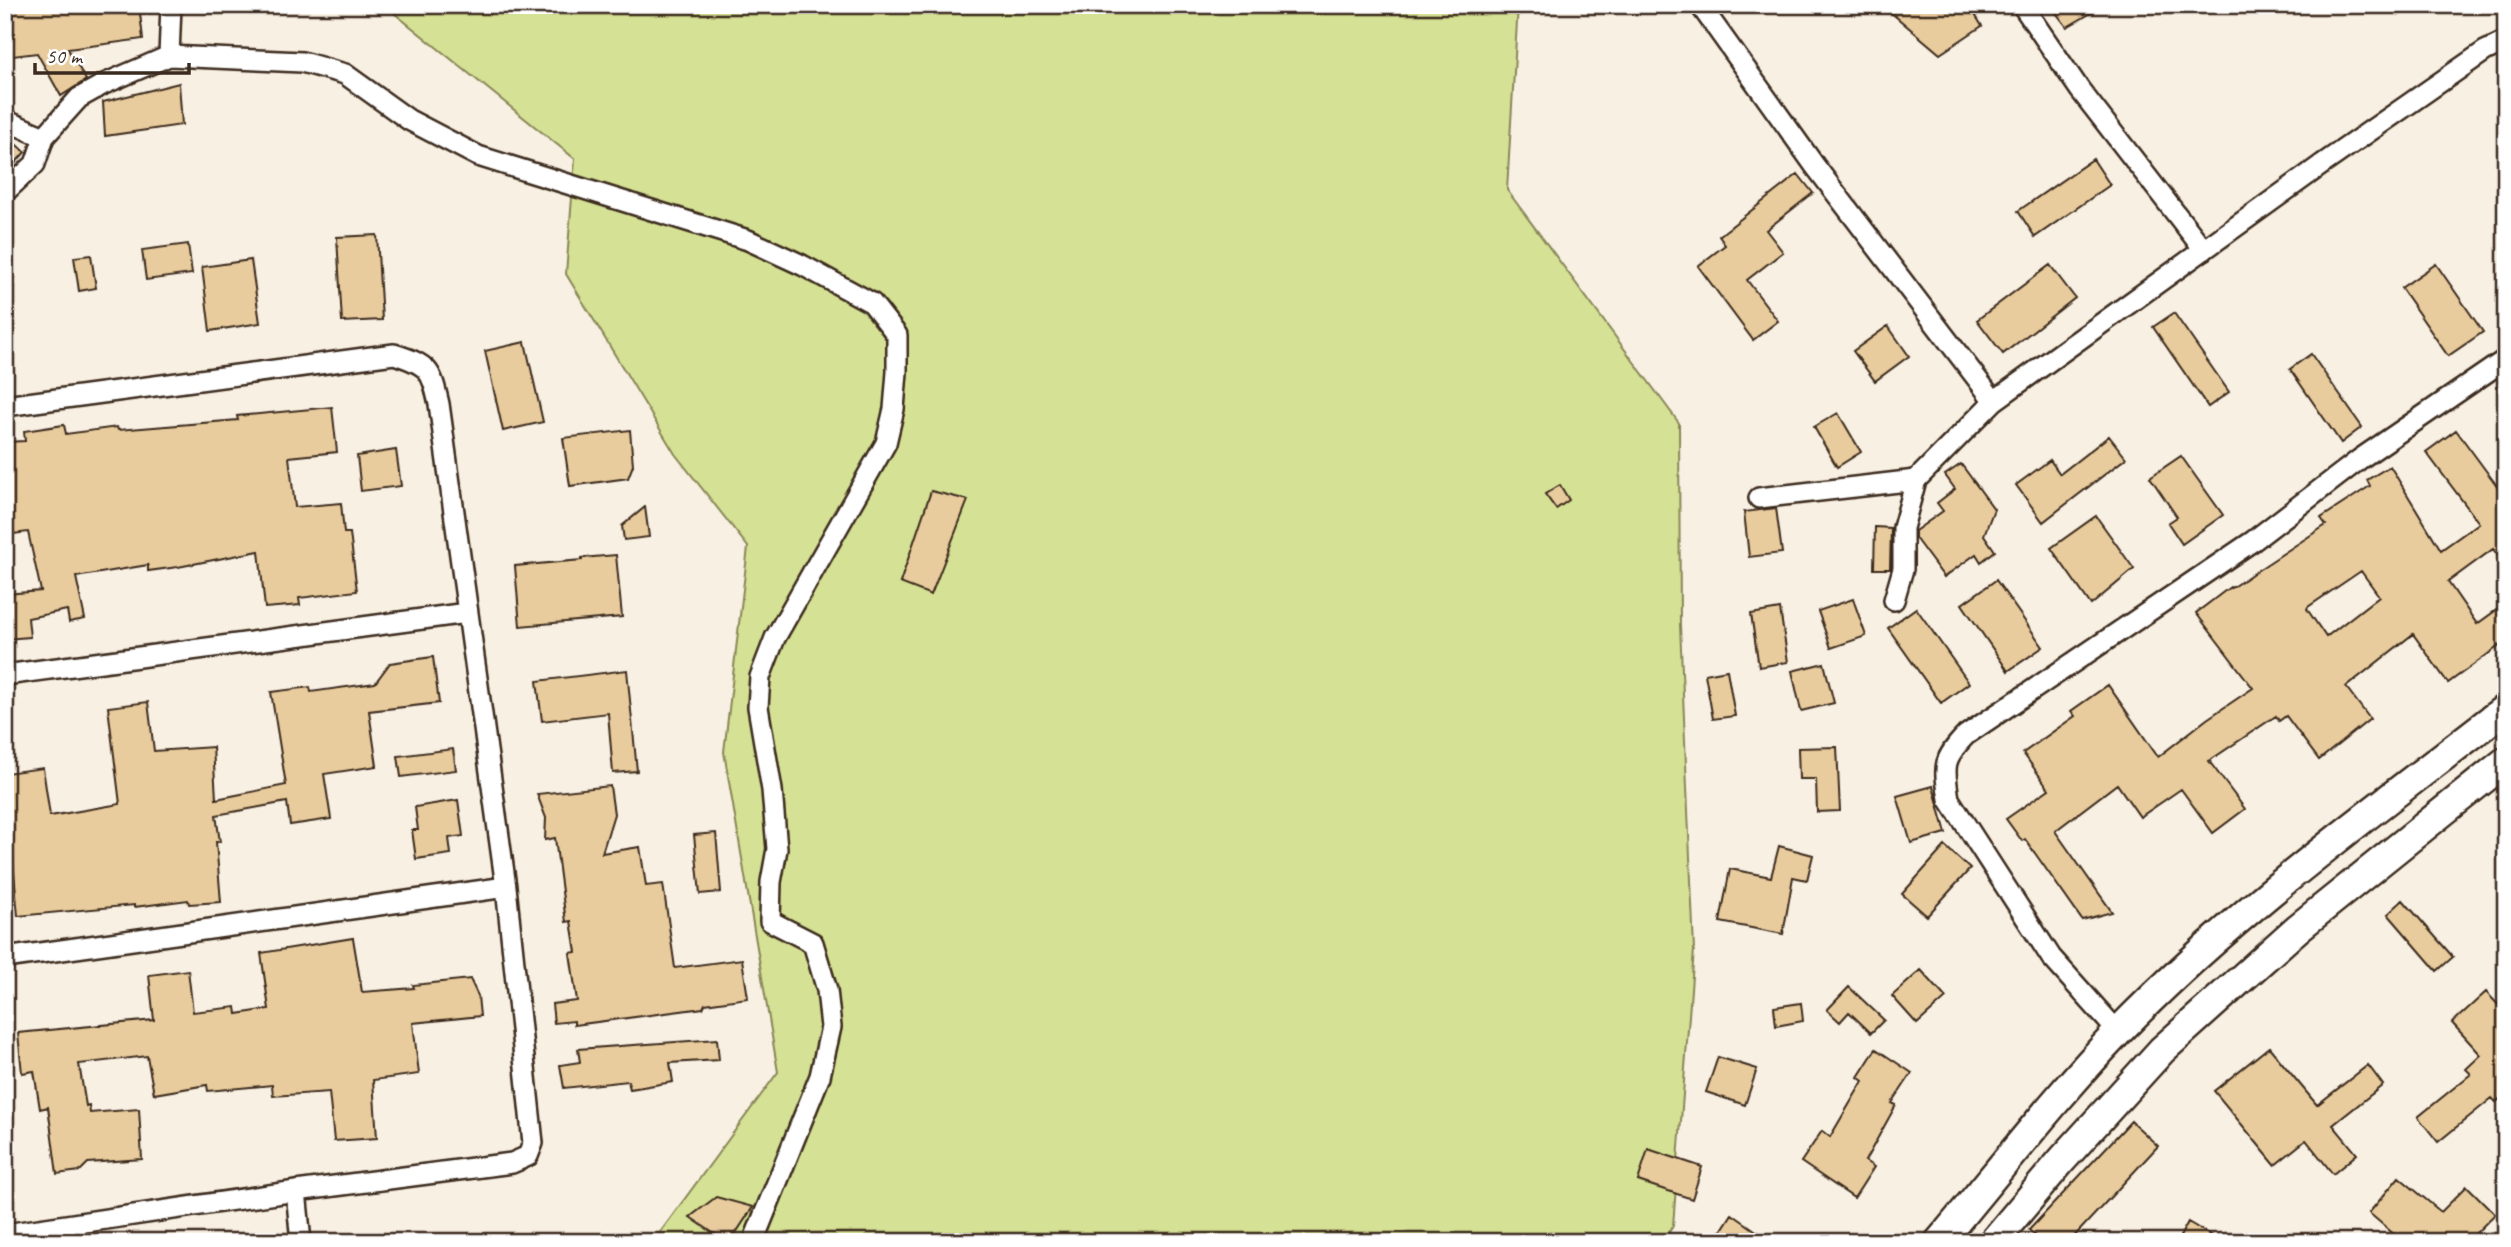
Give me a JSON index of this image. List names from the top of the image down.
{
  "scale_bar": "50 m"
}
